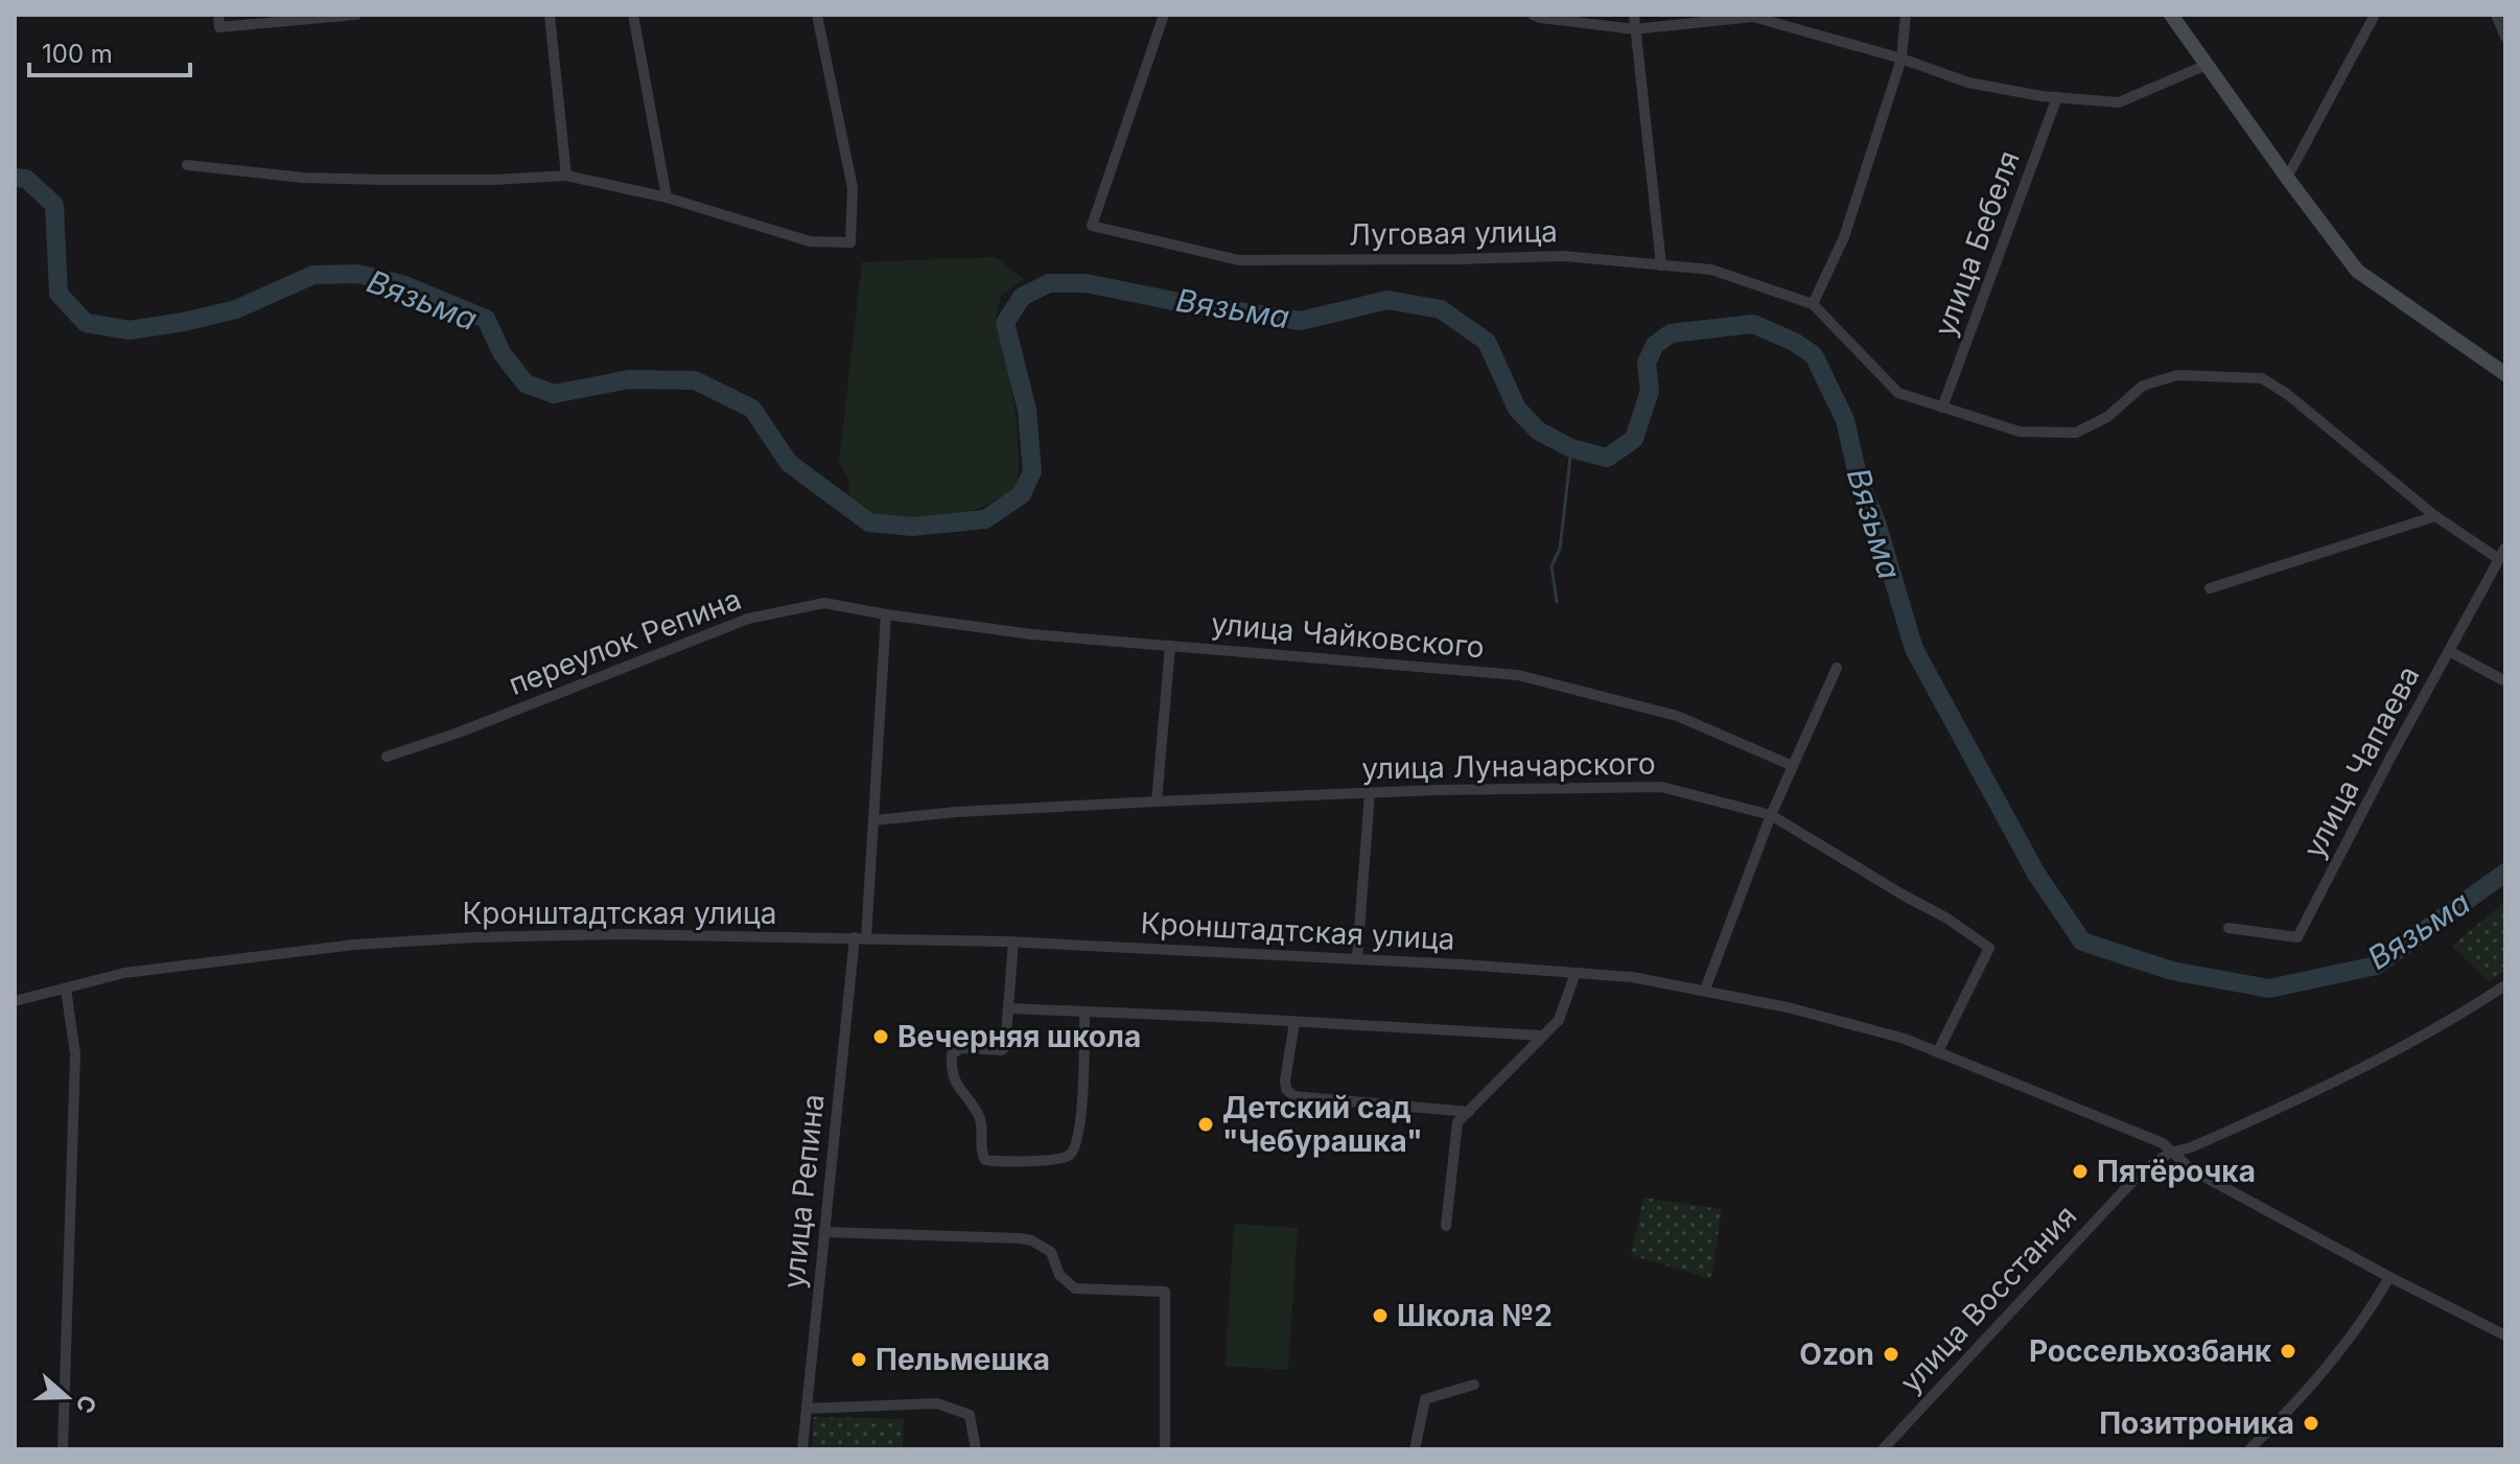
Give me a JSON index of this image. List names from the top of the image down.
{
  "streets": {
    "street": [
      "Луговая улица",
      "улица Бебеля",
      "улица Чайковского",
      "переулок Репина",
      "улица Чапаева",
      "улица Луначарского",
      "Кронштадтская улица",
      "улица Репина",
      "улица Восстания"
    ]
  },
  "crossings": [
    ["улица Чайковского", "переулок Репина"],
    ["улица Чайковского", "улица Репина"],
    ["переулок Репина", "улица Репина"],
    ["улица Луначарского", "Кронштадтская улица"],
    ["улица Луначарского", "улица Репина"],
    ["Кронштадтская улица", "улица Репина"],
    ["Кронштадтская улица", "улица Восстания"]
  ],
  "water": ["Вязьма"],
  "places": [
    "Вечерняя школа",
    "Детский сад \"Чебурашка\"",
    "Пятёрочка",
    "Школа №2",
    "Россельхозбанк",
    "Ozon",
    "Пельмешка",
    "Позитроника"
  ],
  "scale_bar": "100 m",
  "north": "right"
}
